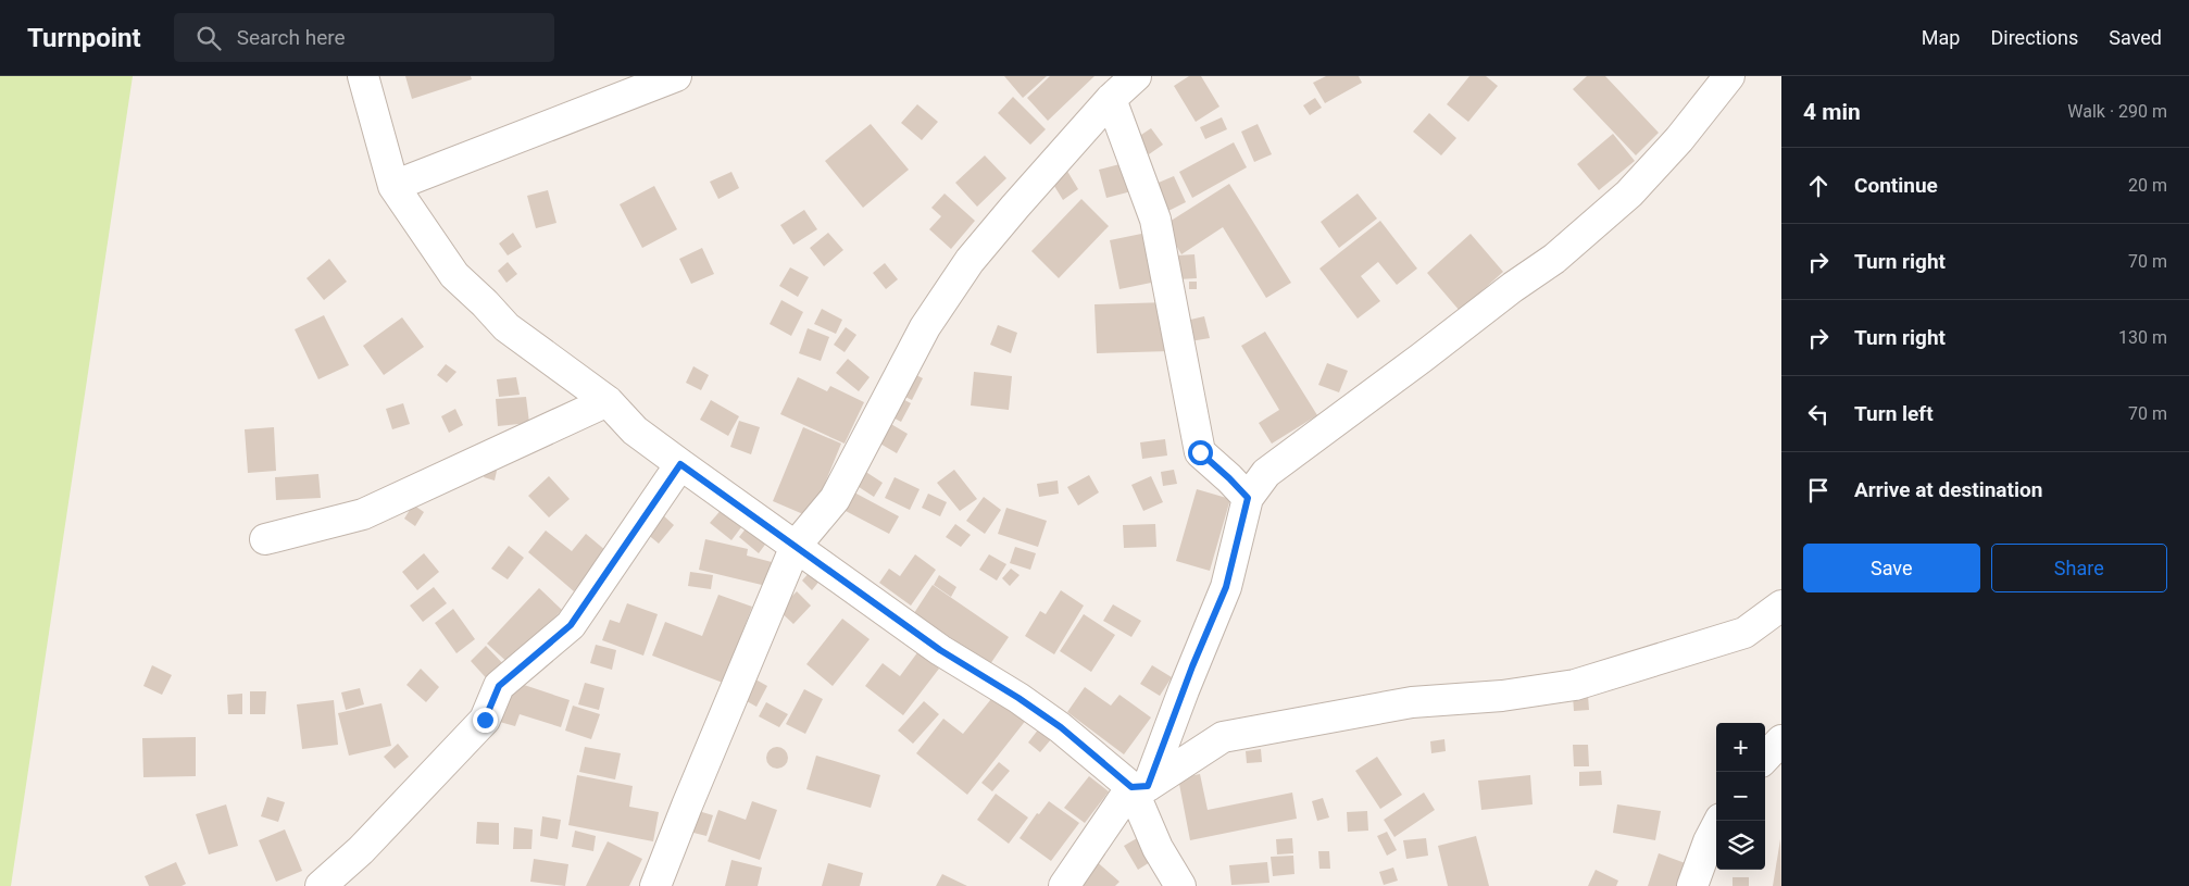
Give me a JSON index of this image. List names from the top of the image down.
{
  "page": {
    "header": "Turnpoint",
    "search": "Search here",
    "nav": ["Map", "Directions", "Saved"],
    "heading": ["4 min", "Walk · 290 m"],
    "list": [
      ["Continue", "20 m"],
      ["Turn right", "70 m"],
      ["Turn right", "130 m"],
      ["Turn left", "70 m"],
      "Arrive at destination"
    ],
    "buttons": ["Save", "Share"],
    "map_buttons": ["+", "−"]
  }
}
